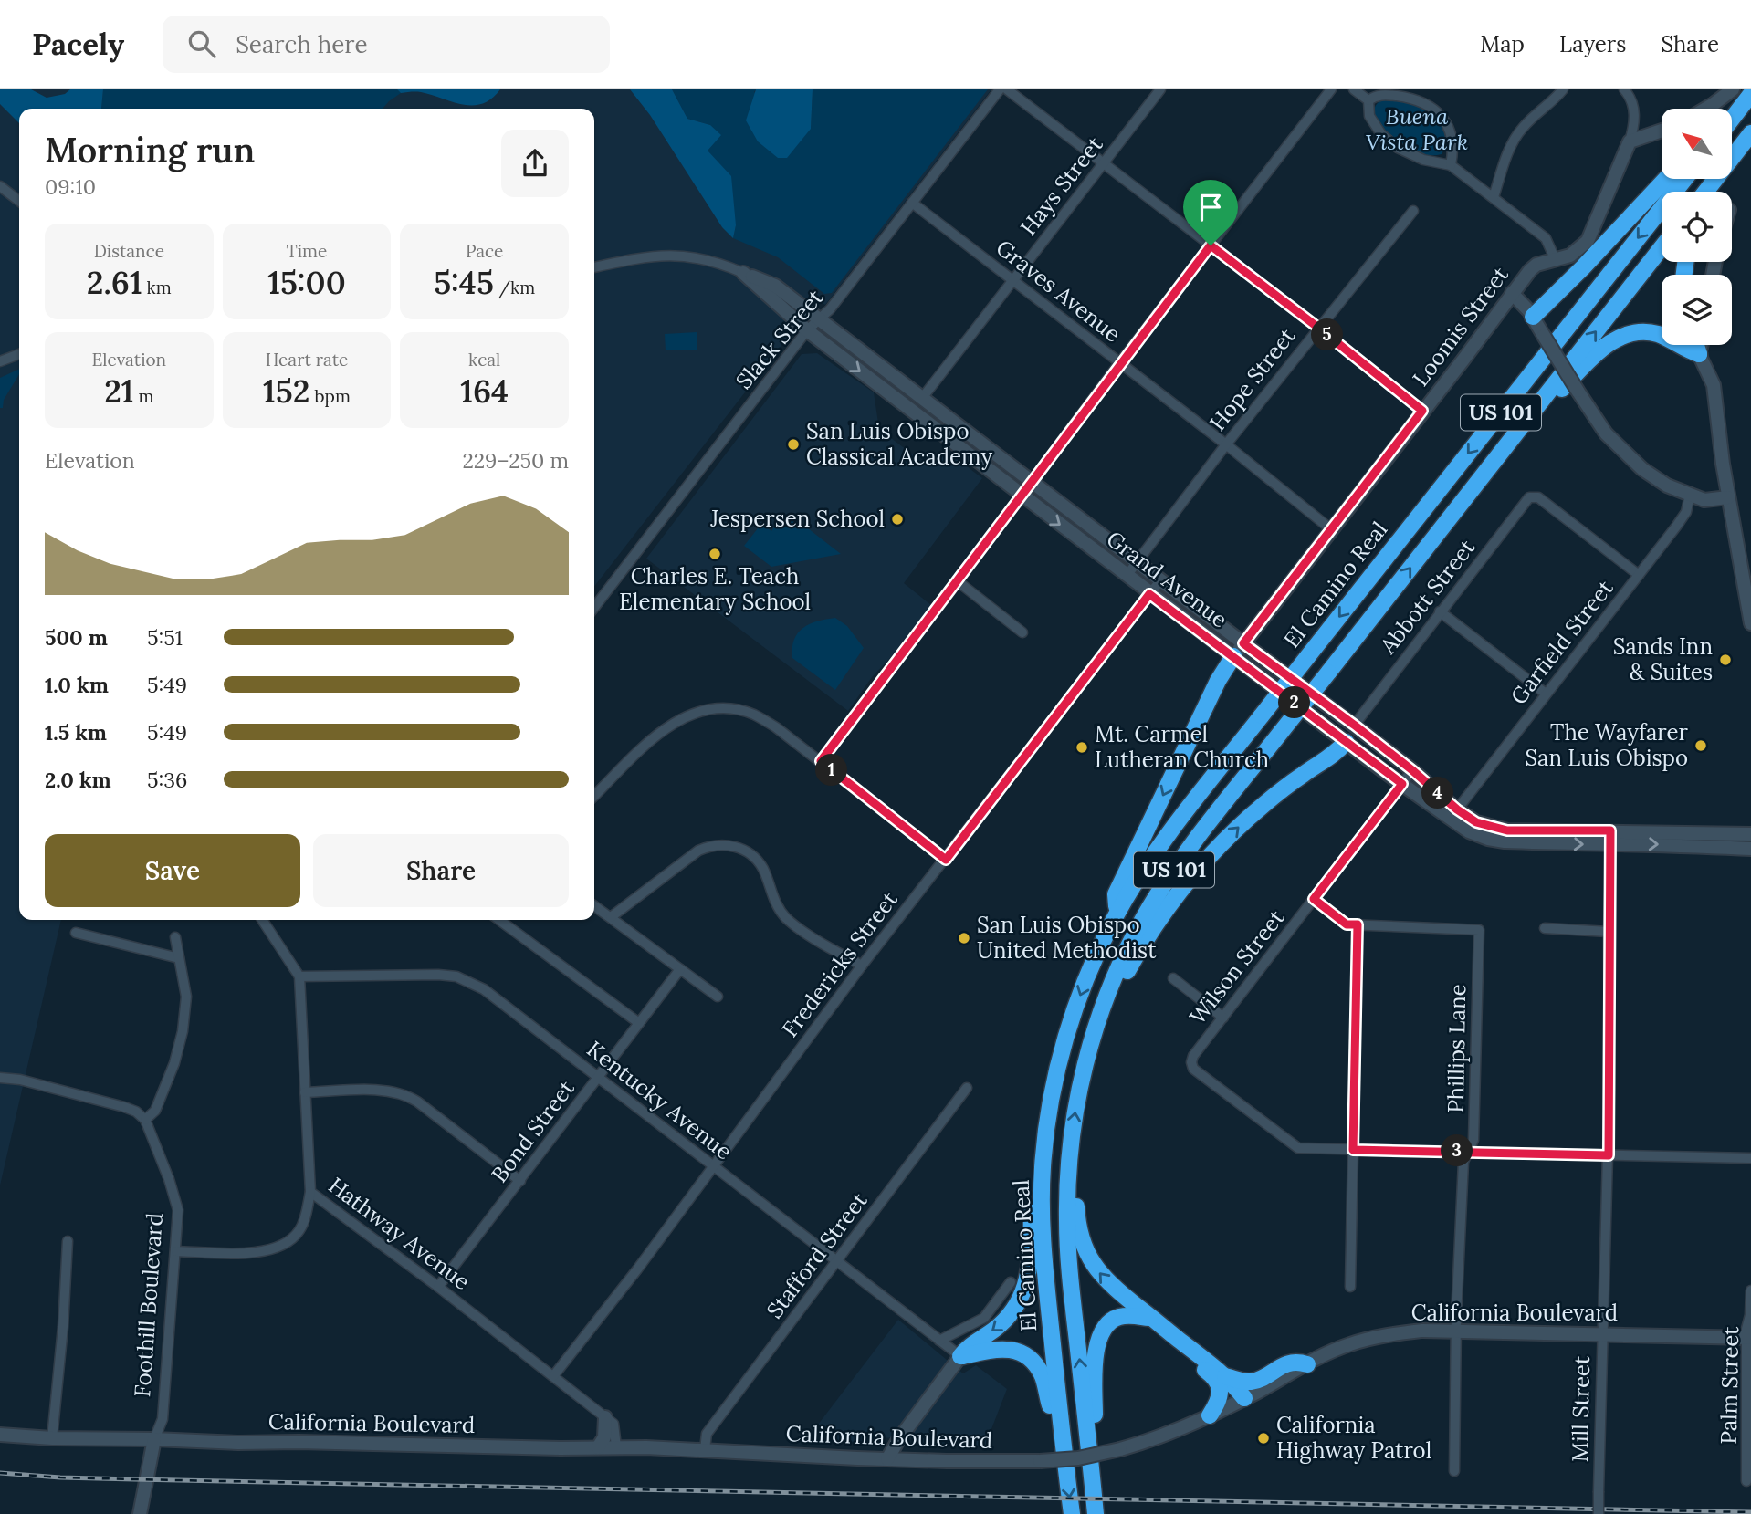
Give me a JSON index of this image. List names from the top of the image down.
{
  "streets": {
    "highway": ["US 101", "El Camino Real"],
    "street": [
      "Hays Street",
      "Graves Avenue",
      "Loomis Street",
      "Slack Street",
      "Hope Street",
      "Grand Avenue",
      "Abbott Street",
      "Garfield Street",
      "Fredericks Street",
      "Wilson Street",
      "Phillips Lane",
      "Kentucky Avenue",
      "Bond Street",
      "Hathway Avenue",
      "Stafford Street",
      "Foothill Boulevard",
      "California Boulevard",
      "Palm Street",
      "Mill Street"
    ]
  },
  "crossings": [
    ["Hays Street", "Graves Avenue"],
    ["Hays Street", "Grand Avenue"],
    ["Graves Avenue", "Loomis Street"],
    ["Graves Avenue", "Slack Street"],
    ["Graves Avenue", "Hope Street"],
    ["Loomis Street", "Grand Avenue"],
    ["Slack Street", "Grand Avenue"],
    ["Hope Street", "Grand Avenue"],
    ["Grand Avenue", "Abbott Street"],
    ["Grand Avenue", "Garfield Street"],
    ["Grand Avenue", "Fredericks Street"],
    ["Grand Avenue", "Wilson Street"],
    ["Grand Avenue", "Mill Street"],
    ["Abbott Street", "Garfield Street"],
    ["Fredericks Street", "Kentucky Avenue"],
    ["Fredericks Street", "Hathway Avenue"],
    ["Phillips Lane", "California Boulevard"],
    ["Kentucky Avenue", "Bond Street"],
    ["Kentucky Avenue", "Hathway Avenue"],
    ["Kentucky Avenue", "Stafford Street"],
    ["Bond Street", "Hathway Avenue"],
    ["Stafford Street", "California Boulevard"],
    ["Foothill Boulevard", "California Boulevard"],
    ["California Boulevard", "Palm Street"],
    ["California Boulevard", "Mill Street"]
  ],
  "parks": ["Buena Vista Park"],
  "places": [
    "San Luis Obispo Classical Academy",
    "Jespersen School",
    "Charles E. Teach Elementary School",
    "Sands Inn & Suites",
    "The Wayfarer San Luis Obispo",
    "Mt. Carmel Lutheran Church",
    "San Luis Obispo United Methodist",
    "California Highway Patrol"
  ],
  "north": "top left",
  "page": {
    "header": "Pacely",
    "search": "Search here",
    "nav": ["Map", "Layers", "Share"],
    "heading": ["Morning run", "09:10"],
    "stats": [
      ["Distance", "2.61 km"],
      ["Time", "15:00"],
      ["Pace", "5:45 /km"],
      ["Elevation", "21 m"],
      ["Heart rate", "152 bpm"],
      ["kcal", "164"]
    ],
    "pins": [
      "5",
      "2",
      "1",
      "4",
      "3"
    ],
    "chart": ["Elevation", "229–250 m"],
    "list": [
      {
        "name": "500 m",
        "note": "5:51"
      },
      {
        "name": "1.0 km",
        "note": "5:49"
      },
      {
        "name": "1.5 km",
        "note": "5:49"
      },
      {
        "name": "2.0 km",
        "note": "5:36"
      }
    ],
    "buttons": ["Save", "Share"]
  }
}
